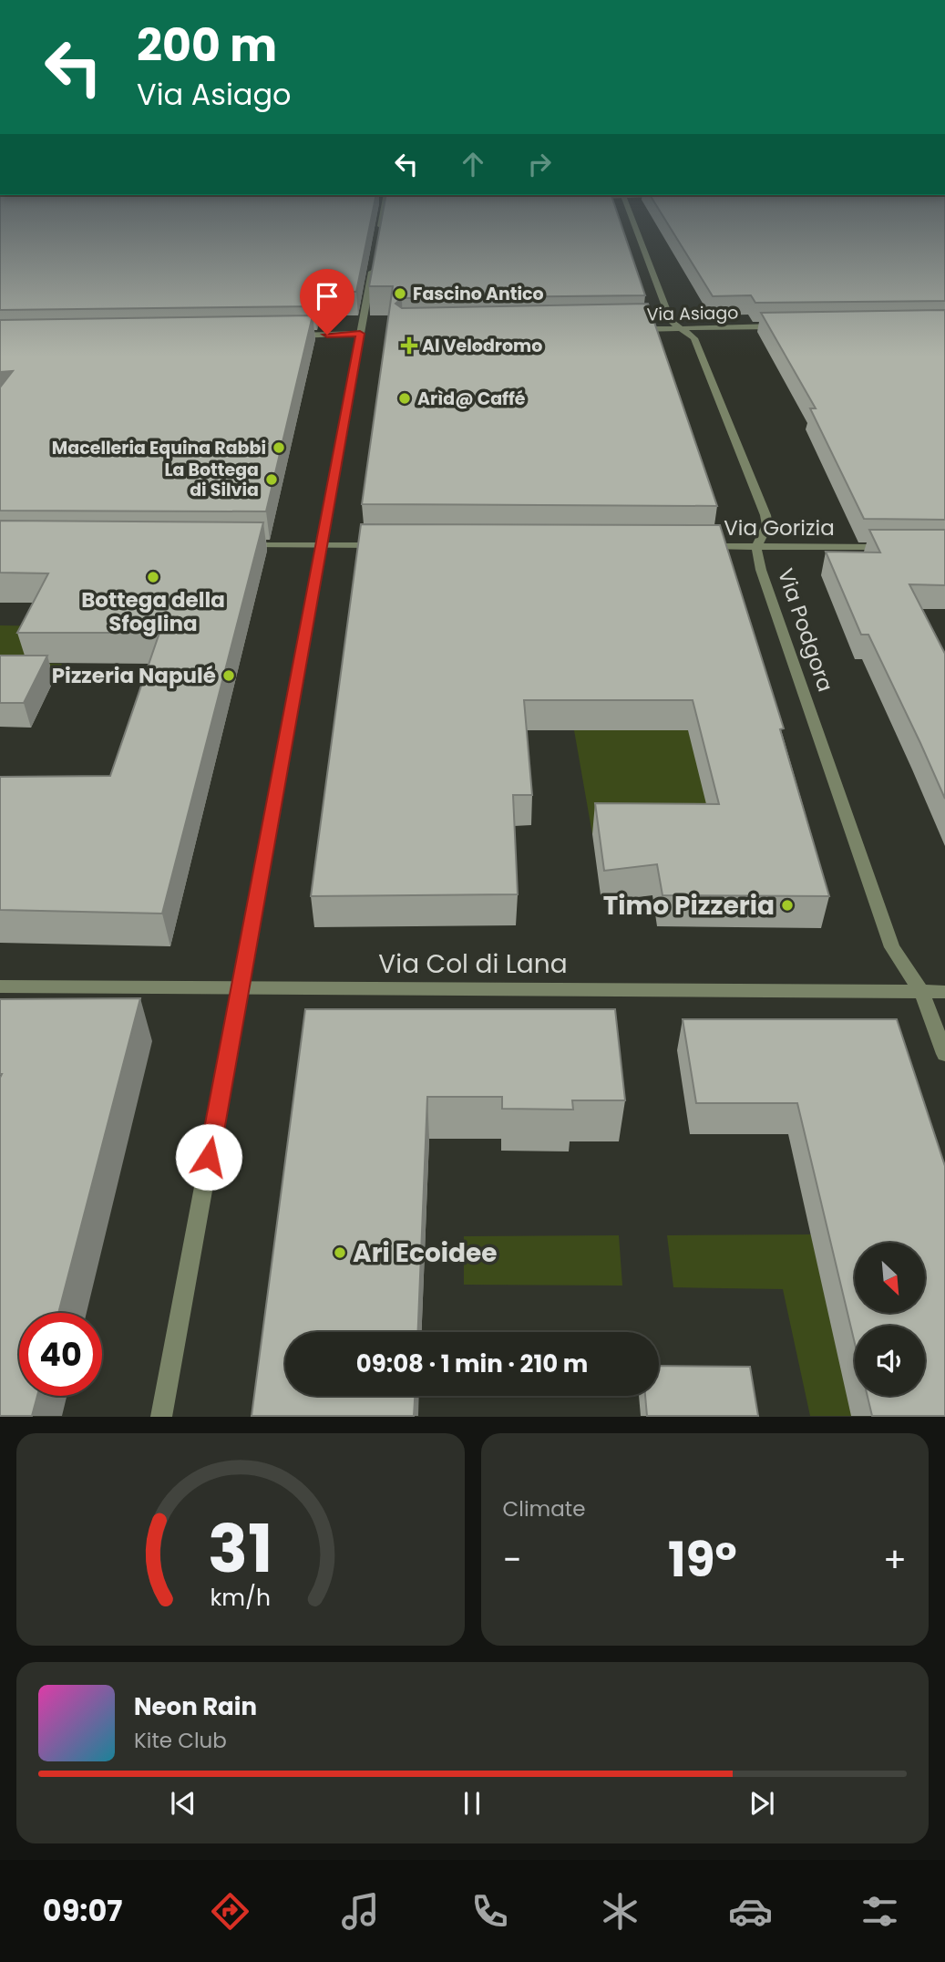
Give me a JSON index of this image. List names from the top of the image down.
{
  "streets": {
    "street": [
      "Via Asiago",
      "Via Gorizia",
      "Via Podgora",
      "Via Col di Lana"
    ]
  },
  "crossings": [
    ["Via Gorizia", "Via Podgora"],
    ["Via Podgora", "Via Col di Lana"]
  ],
  "places": {
    "other": [
      "Fascino Antico",
      "Arìd@ Caffé",
      "Macelleria Equina Rabbi",
      "La Bottega di Silvia",
      "Bottega della Sfoglina",
      "Pizzeria Napulé",
      "Timo Pizzeria",
      "Ari Ecoidee"
    ],
    "health": ["Al Velodromo"]
  },
  "north": "bottom right",
  "page": {
    "turn": ["200 m", "Via Asiago"],
    "limit": "40",
    "trip": "09:08 · 1 min · 210 m",
    "tile": "Climate",
    "heat": ["−", "19°", "+"],
    "song": ["Neon Rain", "Kite Club"],
    "tabs": "09:07",
    "gauge": ["31", "km/h"]
  }
}
